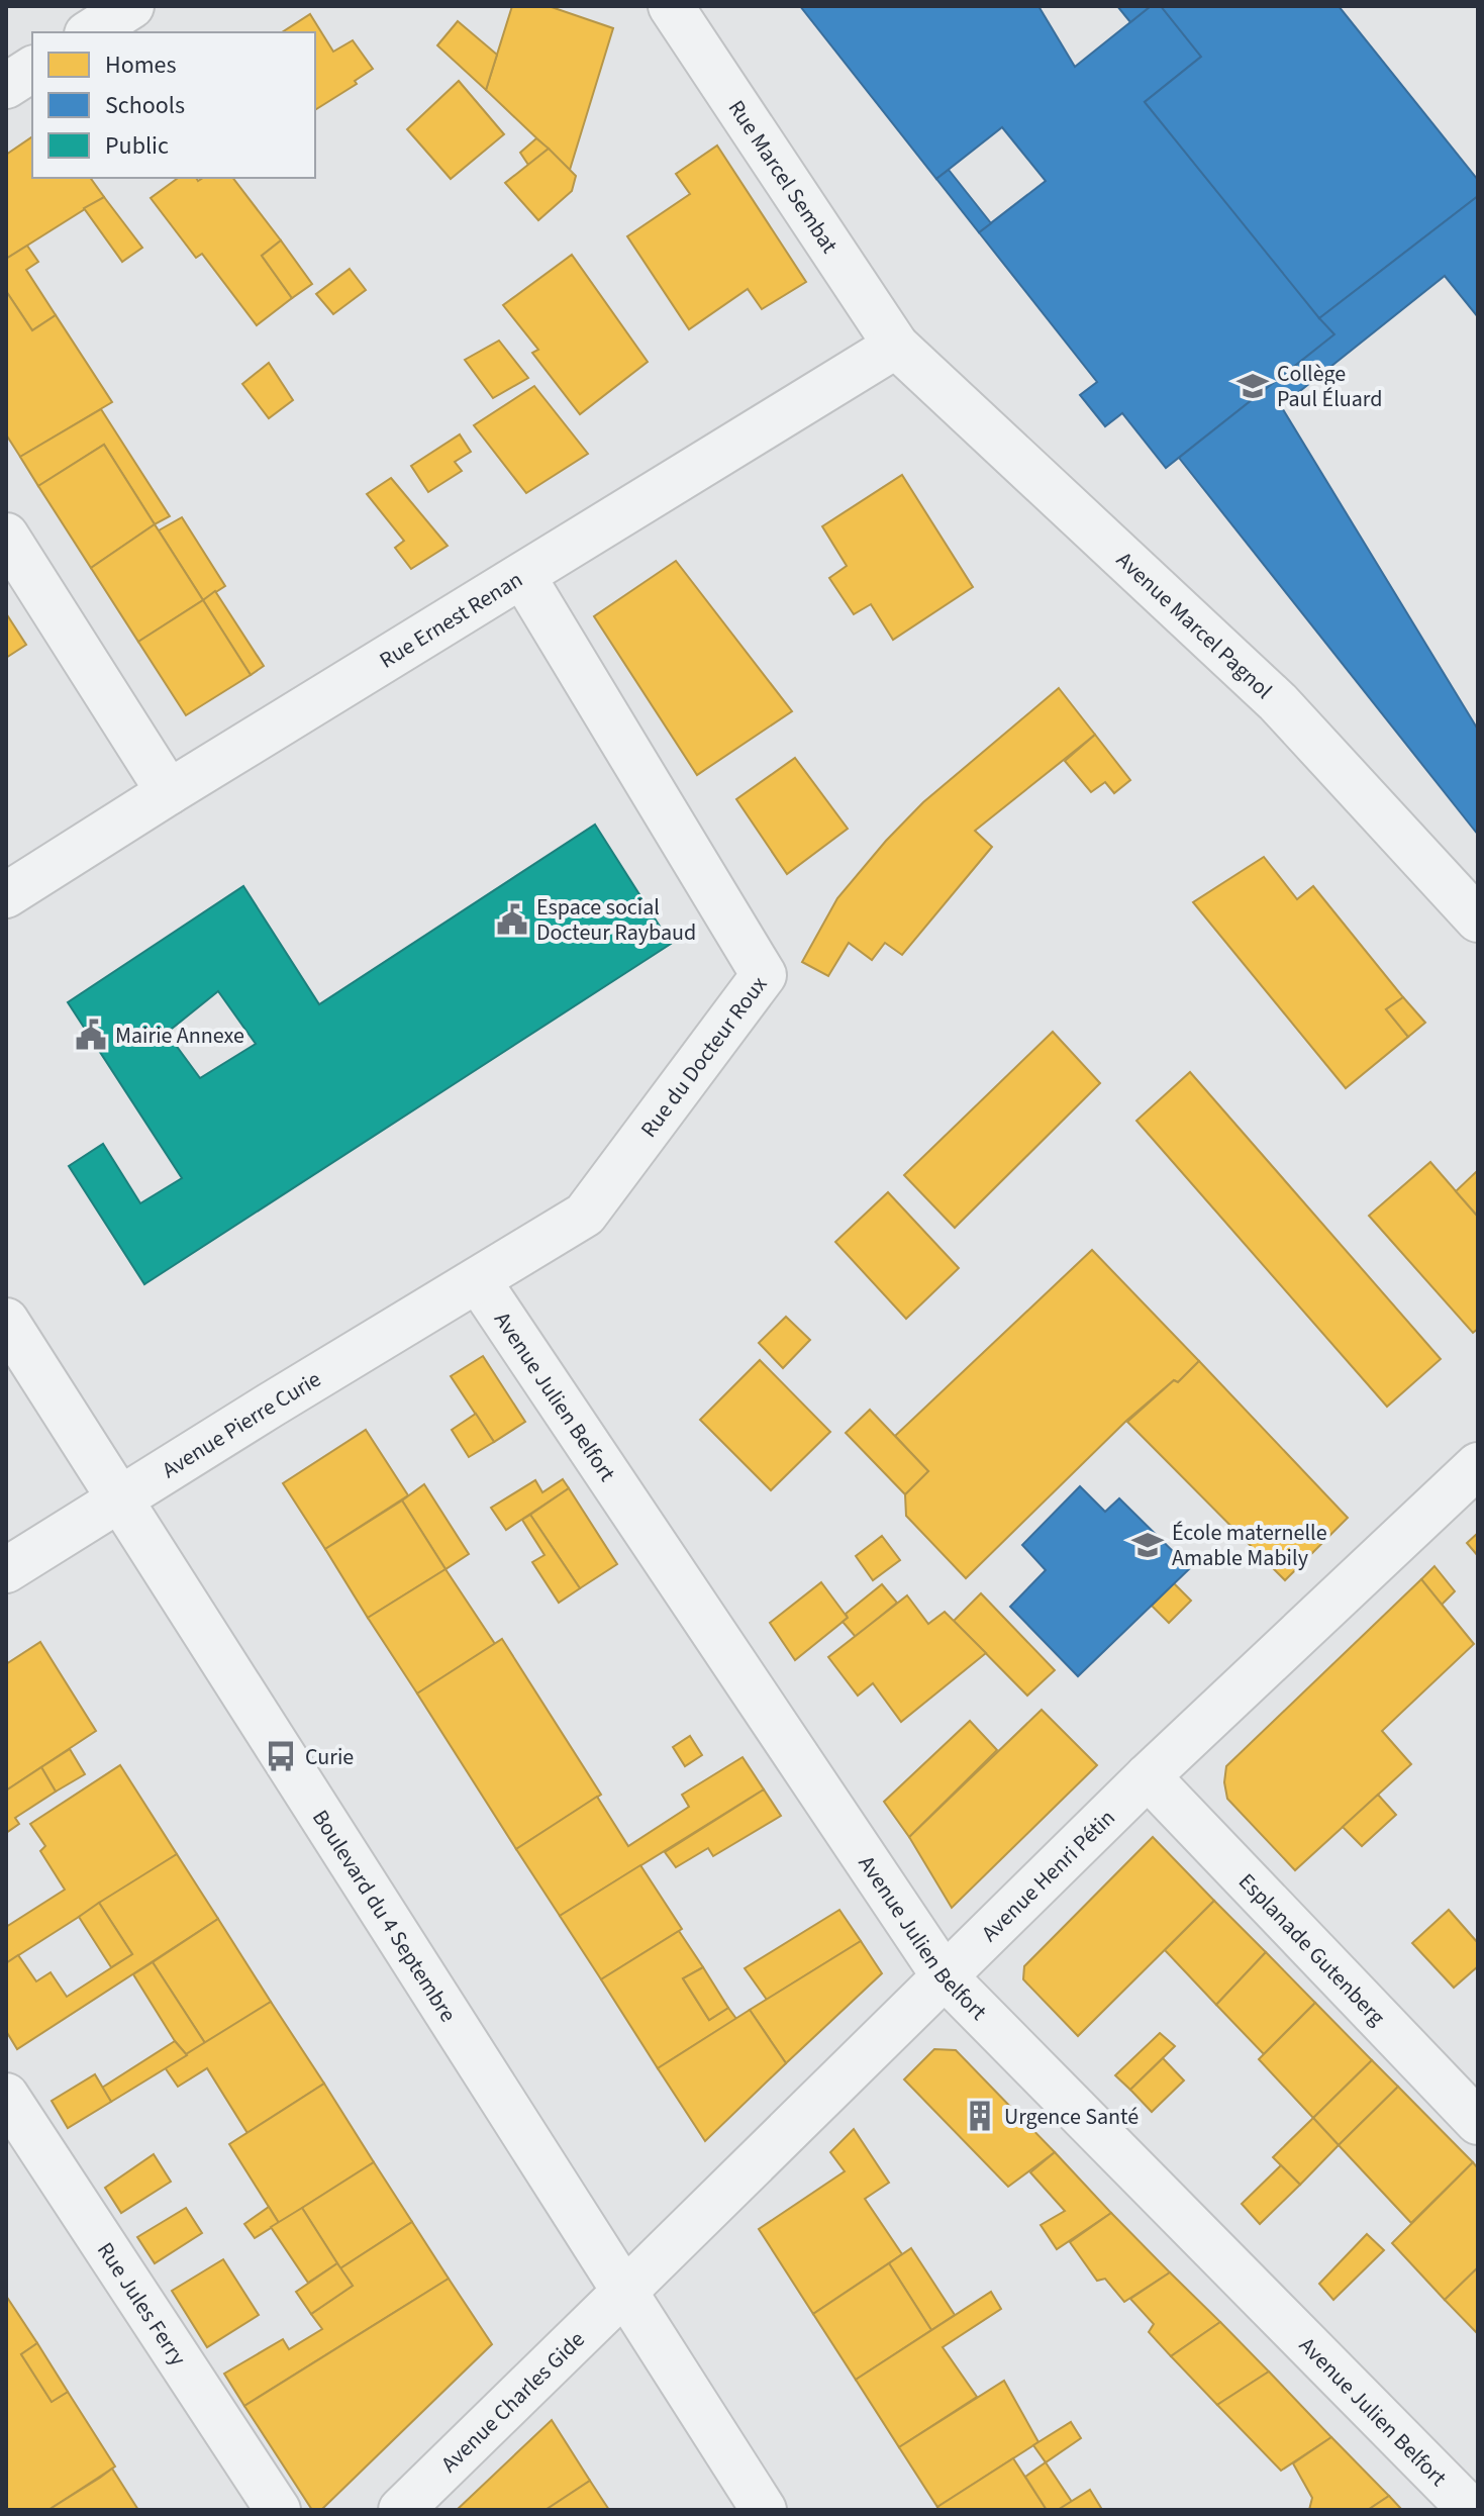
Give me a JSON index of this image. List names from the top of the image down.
{
  "streets": {
    "street": [
      "Rue Marcel Sembat",
      "Rue Ernest Renan",
      "Avenue Marcel Pagnol",
      "Rue du Docteur Roux",
      "Avenue Julien Belfort",
      "Avenue Pierre Curie",
      "Avenue Henri Pétin",
      "Boulevard du 4 Septembre",
      "Esplanade Gutenberg",
      "Rue Jules Ferry",
      "Avenue Charles Gide"
    ]
  },
  "crossings": [
    ["Rue Marcel Sembat", "Rue Ernest Renan"],
    ["Rue Marcel Sembat", "Avenue Marcel Pagnol"],
    ["Rue Ernest Renan", "Avenue Marcel Pagnol"],
    ["Rue Ernest Renan", "Rue du Docteur Roux"],
    ["Rue du Docteur Roux", "Avenue Julien Belfort"],
    ["Rue du Docteur Roux", "Avenue Pierre Curie"],
    ["Avenue Julien Belfort", "Avenue Pierre Curie"],
    ["Avenue Julien Belfort", "Avenue Henri Pétin"],
    ["Avenue Pierre Curie", "Boulevard du 4 Septembre"],
    ["Avenue Henri Pétin", "Boulevard du 4 Septembre"],
    ["Avenue Henri Pétin", "Esplanade Gutenberg"],
    ["Avenue Henri Pétin", "Avenue Charles Gide"],
    ["Boulevard du 4 Septembre", "Avenue Charles Gide"]
  ],
  "places": {
    "school or university": ["Collège Paul Éluard", "École maternelle Amable Mabily"],
    "public building": ["Espace social Docteur Raybaud", "Mairie Annexe"],
    "bus stop": ["Curie"],
    "building": ["Urgence Santé"]
  },
  "legend": ["Homes", "Schools", "Public"]
}
